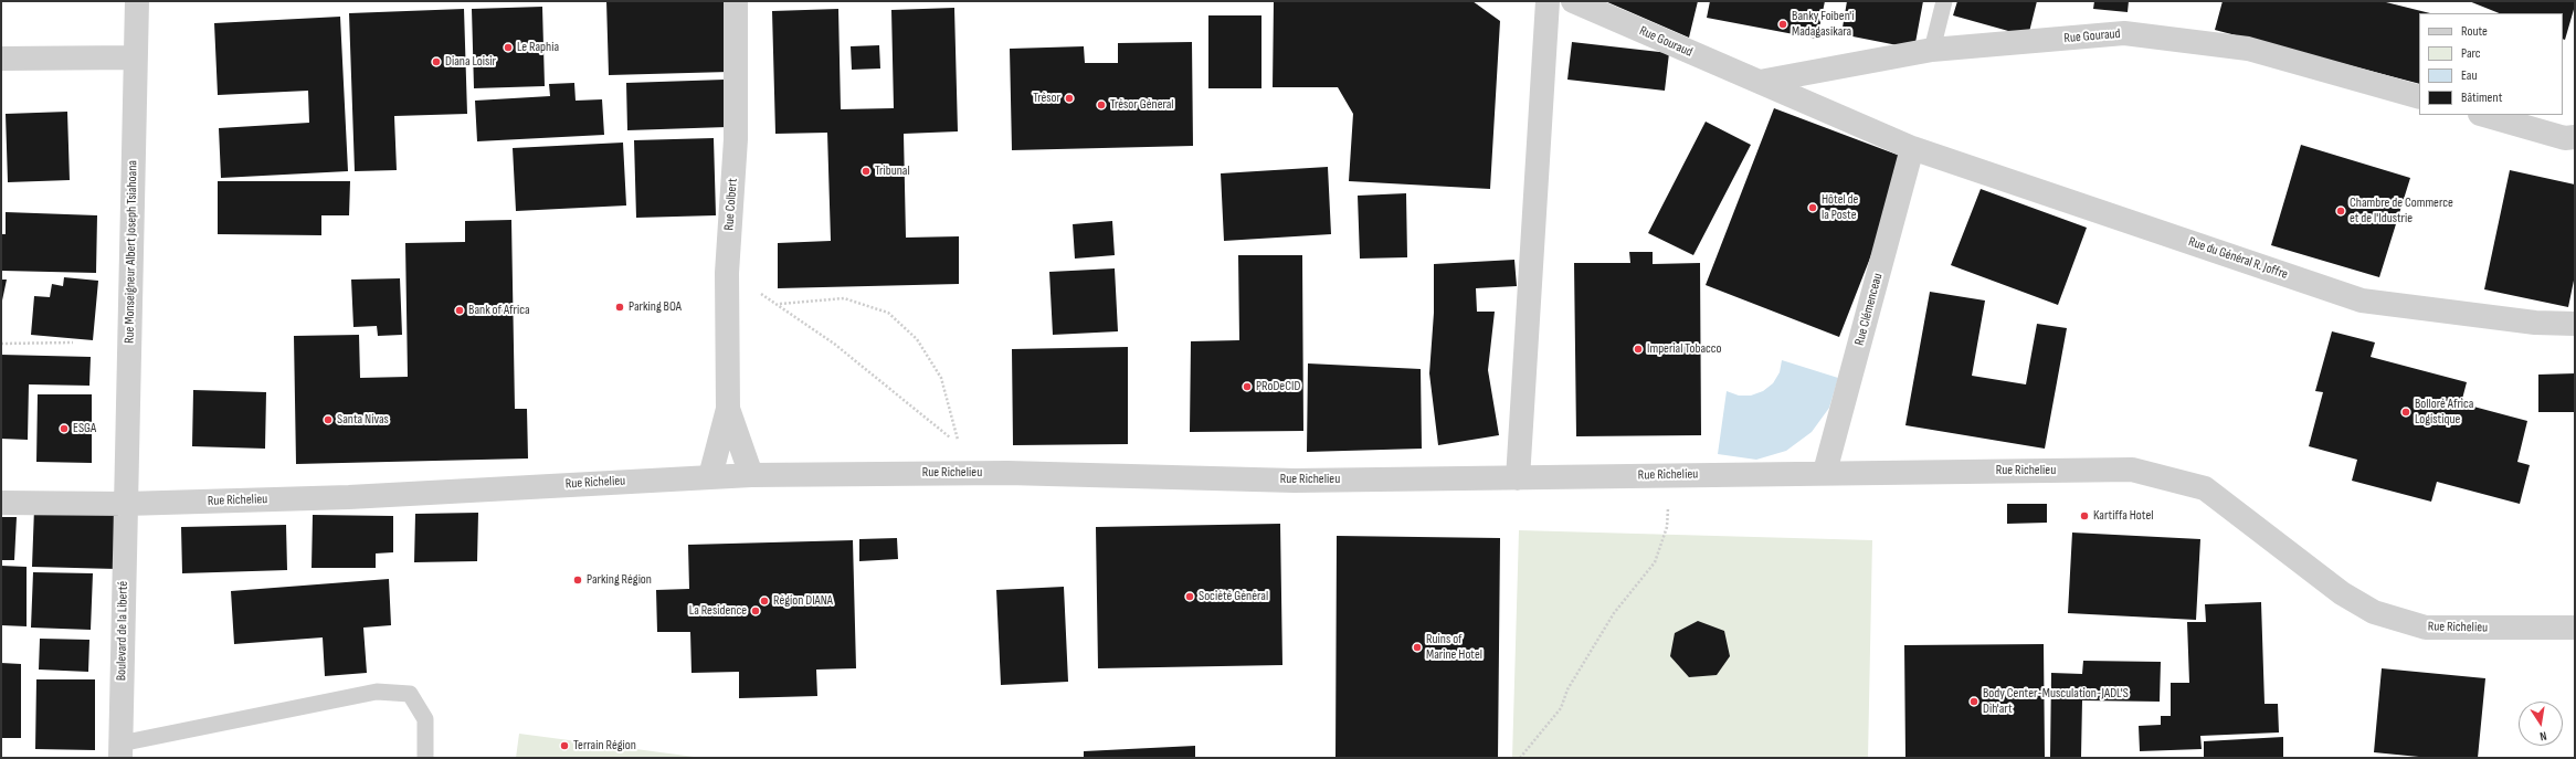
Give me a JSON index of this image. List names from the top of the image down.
{
  "streets": {
    "street": [
      "Rue Gouraud",
      "Rue Colbert",
      "Rue Monseigneur Albert Joseph Tsiahoana",
      "Rue du Général R. Joffre",
      "Rue Clémenceau",
      "Rue Richelieu",
      "Boulevard de la Liberté"
    ]
  },
  "crossings": [
    ["Rue Gouraud", "Rue du Général R. Joffre"],
    ["Rue Gouraud", "Rue Clémenceau"],
    ["Rue Colbert", "Rue Richelieu"],
    ["Rue Monseigneur Albert Joseph Tsiahoana", "Rue Richelieu"],
    ["Rue Monseigneur Albert Joseph Tsiahoana", "Boulevard de la Liberté"],
    ["Rue du Général R. Joffre", "Rue Clémenceau"],
    ["Rue Clémenceau", "Rue Richelieu"],
    ["Rue Richelieu", "Boulevard de la Liberté"]
  ],
  "places": [
    "Banky Foiben'i Madagasikara",
    "Le Raphia",
    "Diana Loisir",
    "Trésor",
    "Trésor Géneral",
    "Tribunal",
    "Hôtel de la Poste",
    "Chambre de Commerce et de l'Idustrie",
    "Parking BOA",
    "Bank of Africa",
    "Imperial Tobacco",
    "PRoDeCID",
    "Bolloré Africa Logistique",
    "Santa Nivas",
    "ESGA",
    "Kartiffa Hotel",
    "Parking Région",
    "Société Général",
    "Région DIANA",
    "La Residence",
    "Ruins of Marine Hotel",
    "Body Center-Musculation-JADL'S Dih'art",
    "Terrain Région"
  ],
  "legend": [
    "Route",
    "Parc",
    "Eau",
    "Bâtiment"
  ],
  "north": "bottom"
}
